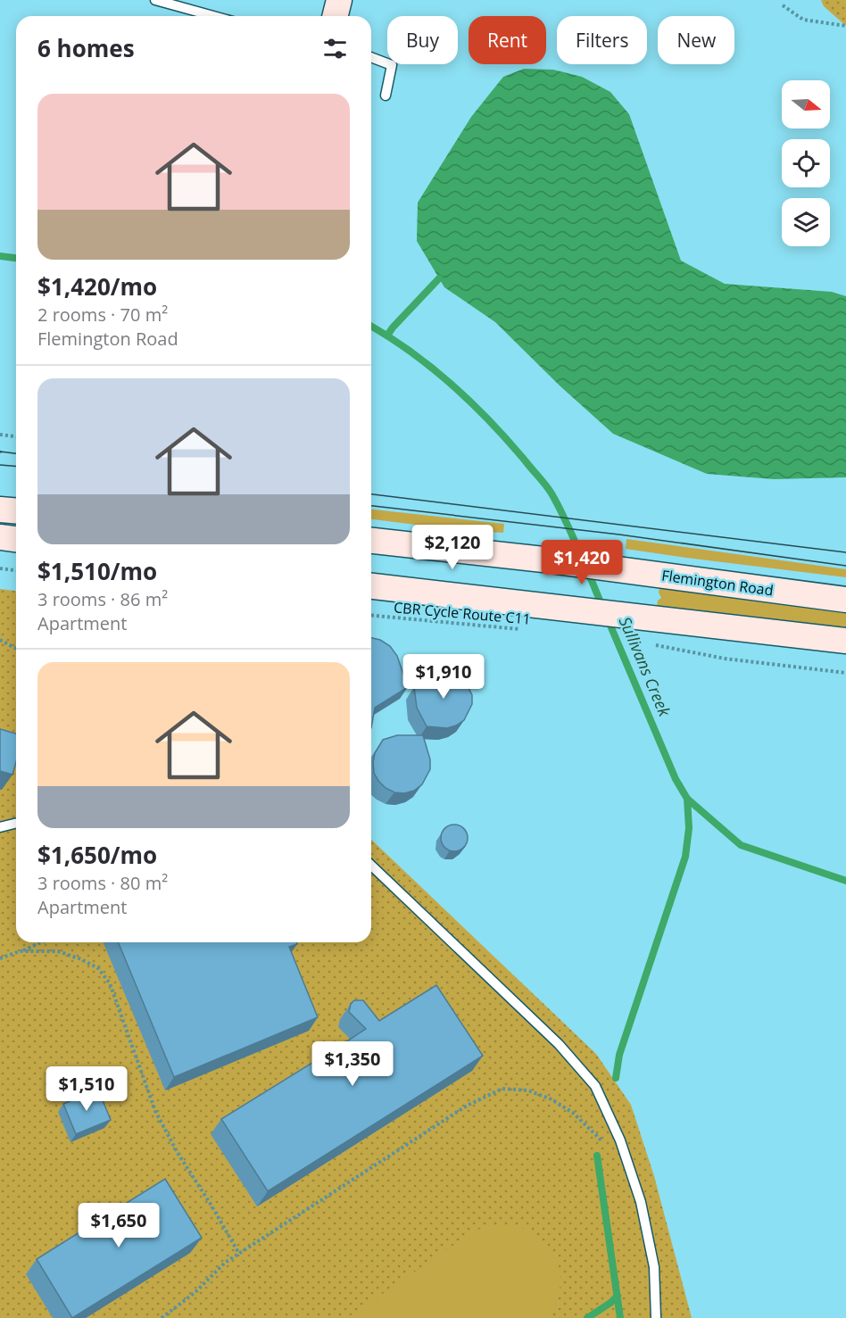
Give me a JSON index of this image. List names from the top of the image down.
{
  "streets": {
    "main road": ["Flemington Road"],
    "path": ["CBR Cycle Route C11"]
  },
  "water": ["Sullivans Creek"],
  "north": "right",
  "page": {
    "chip": [
      "Buy",
      "Rent",
      "Filters",
      "New"
    ],
    "heading": "6 homes",
    "list": [
      {
        "name": "$1,420/mo",
        "note": "2 rooms · 70 m² · Flemington Road"
      },
      {
        "name": "$1,510/mo",
        "note": "3 rooms · 86 m² · Apartment"
      },
      {
        "name": "$1,650/mo",
        "note": "3 rooms · 80 m² · Apartment"
      }
    ],
    "price": [
      "$2,120",
      "$1,420",
      "$1,910",
      "$1,350",
      "$1,510",
      "$1,650"
    ]
  }
}
